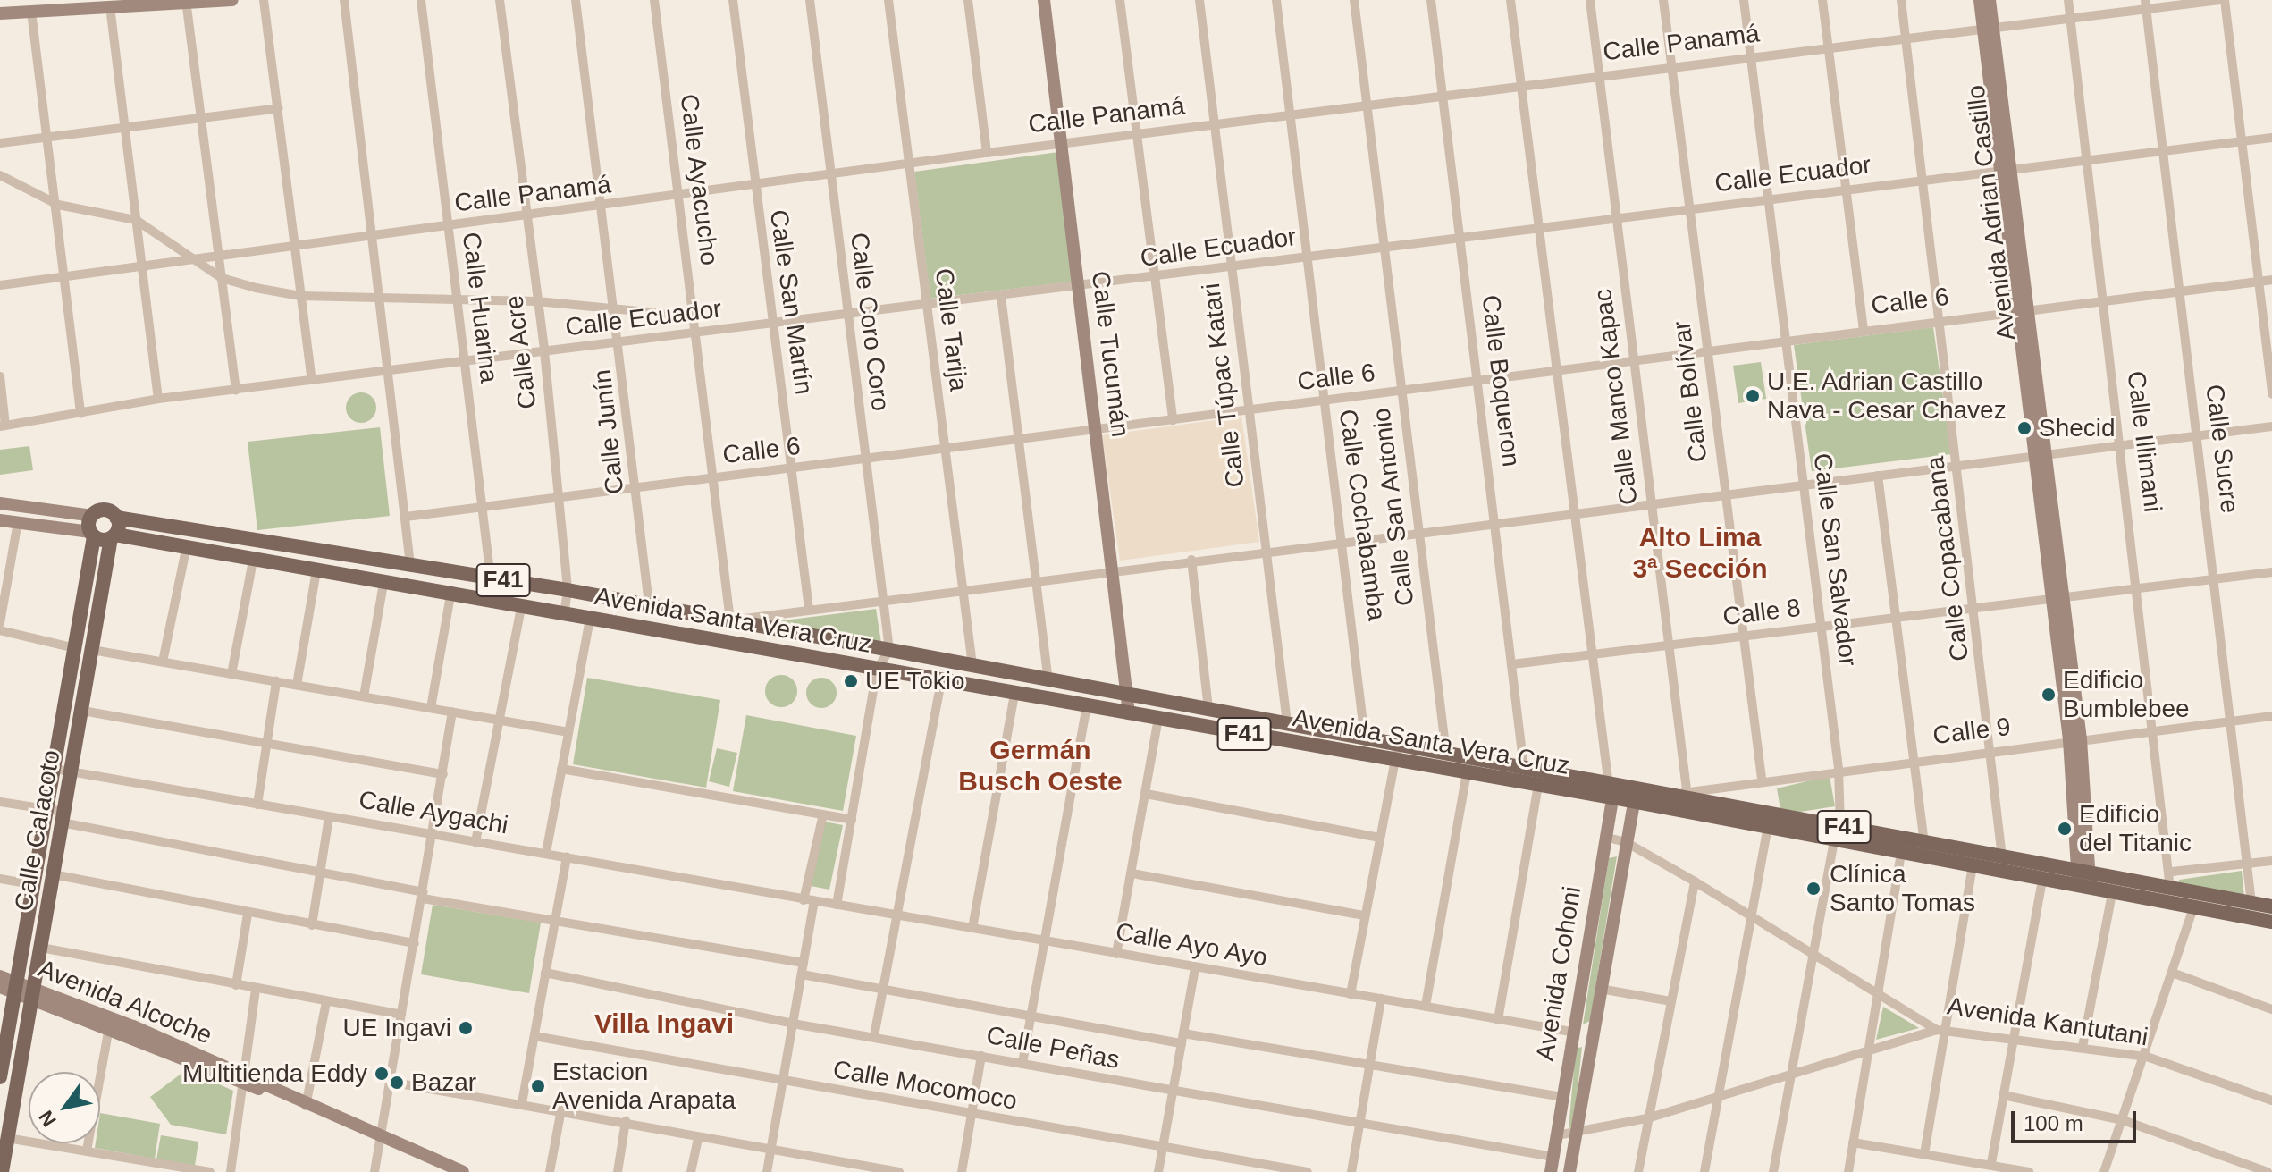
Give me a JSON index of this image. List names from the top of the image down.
{
  "streets": {
    "main road": ["F41", "Avenida Santa Vera Cruz", "Calle Calacoto"],
    "street": [
      "Calle Panamá",
      "Calle Ecuador",
      "Calle Ayacucho",
      "Avenida Adrian Castillo",
      "Calle 6",
      "Calle San Martín",
      "Calle Huarina",
      "Calle Coro Coro",
      "Calle Tarija",
      "Calle Acre",
      "Calle Tucumán",
      "Calle Boqueron",
      "Calle Túpac Katari",
      "Calle Bolívar",
      "Calle Manco Kapac",
      "Calle Junín",
      "Calle Illimani",
      "Calle Sucre",
      "Calle San Antonio",
      "Calle Cochabamba",
      "Calle Copacabana",
      "Calle San Salvador",
      "Calle 8",
      "Calle 9",
      "Calle Aygachi",
      "Calle Ayo Ayo",
      "Avenida Cohoni",
      "Avenida Alcoche",
      "Avenida Kantutani",
      "Calle Peñas",
      "Calle Mocomoco"
    ]
  },
  "crossings": [
    ["Calle Panamá", "Calle Ayacucho"],
    ["Calle Panamá", "Avenida Adrian Castillo"],
    ["Calle Panamá", "Calle San Martín"],
    ["Calle Panamá", "Calle Huarina"],
    ["Calle Panamá", "Calle Coro Coro"],
    ["Calle Panamá", "Calle Tarija"],
    ["Calle Panamá", "Calle Acre"],
    ["Calle Panamá", "Calle Tucumán"],
    ["Calle Panamá", "Calle Boqueron"],
    ["Calle Panamá", "Calle Túpac Katari"],
    ["Calle Panamá", "Calle Bolívar"],
    ["Calle Panamá", "Calle Manco Kapac"],
    ["Calle Panamá", "Calle Junín"],
    ["Calle Panamá", "Calle Illimani"],
    ["Calle Panamá", "Calle Sucre"],
    ["Calle Panamá", "Calle San Antonio"],
    ["Calle Panamá", "Calle Cochabamba"],
    ["Calle Panamá", "Calle Copacabana"],
    ["Calle Panamá", "Calle San Salvador"],
    ["Calle Ecuador", "Calle Ayacucho"],
    ["Calle Ecuador", "Avenida Adrian Castillo"],
    ["Calle Ecuador", "Calle San Martín"],
    ["Calle Ecuador", "Calle Huarina"],
    ["Calle Ecuador", "Calle Coro Coro"],
    ["Calle Ecuador", "Calle Tarija"],
    ["Calle Ecuador", "Calle Acre"],
    ["Calle Ecuador", "Calle Tucumán"],
    ["Calle Ecuador", "Calle Boqueron"],
    ["Calle Ecuador", "Calle Túpac Katari"],
    ["Calle Ecuador", "Calle Bolívar"],
    ["Calle Ecuador", "Calle Manco Kapac"],
    ["Calle Ecuador", "Calle Junín"],
    ["Calle Ecuador", "Calle Illimani"],
    ["Calle Ecuador", "Calle Sucre"],
    ["Calle Ecuador", "Calle San Antonio"],
    ["Calle Ecuador", "Calle Cochabamba"],
    ["Calle Ecuador", "Calle Copacabana"],
    ["Calle Ecuador", "Calle San Salvador"],
    ["Calle Ayacucho", "Calle 6"],
    ["Calle Ayacucho", "Avenida Santa Vera Cruz"],
    ["Avenida Adrian Castillo", "Calle 6"],
    ["Avenida Adrian Castillo", "Calle 8"],
    ["Avenida Adrian Castillo", "Avenida Santa Vera Cruz"],
    ["Avenida Adrian Castillo", "Calle 9"],
    ["Calle 6", "Calle San Martín"],
    ["Calle 6", "Calle Huarina"],
    ["Calle 6", "Calle Coro Coro"],
    ["Calle 6", "Calle Tarija"],
    ["Calle 6", "Calle Acre"],
    ["Calle 6", "Calle Tucumán"],
    ["Calle 6", "Calle Boqueron"],
    ["Calle 6", "Calle Túpac Katari"],
    ["Calle 6", "Calle Bolívar"],
    ["Calle 6", "Calle Manco Kapac"],
    ["Calle 6", "Calle Junín"],
    ["Calle 6", "Calle Illimani"],
    ["Calle 6", "Calle Sucre"],
    ["Calle 6", "Calle San Antonio"],
    ["Calle 6", "Calle Cochabamba"],
    ["Calle 6", "Calle Copacabana"],
    ["Calle 6", "Calle San Salvador"],
    ["Calle Huarina", "Avenida Santa Vera Cruz"],
    ["Calle Coro Coro", "Avenida Santa Vera Cruz"],
    ["Calle Tarija", "Avenida Santa Vera Cruz"],
    ["Calle Acre", "Avenida Santa Vera Cruz"],
    ["Calle Tucumán", "Avenida Santa Vera Cruz"],
    ["Calle Boqueron", "Calle 8"],
    ["Calle Boqueron", "Avenida Santa Vera Cruz"],
    ["Calle Túpac Katari", "Avenida Santa Vera Cruz"],
    ["Calle Bolívar", "Calle 8"],
    ["Calle Bolívar", "Calle 9"],
    ["Calle Manco Kapac", "Calle 8"],
    ["Calle Manco Kapac", "Avenida Santa Vera Cruz"],
    ["Calle Manco Kapac", "Calle 9"],
    ["Calle Junín", "Avenida Santa Vera Cruz"],
    ["Calle Illimani", "Calle 8"],
    ["Calle Illimani", "Avenida Santa Vera Cruz"],
    ["Calle Illimani", "Calle 9"],
    ["Calle Sucre", "Calle 8"],
    ["Calle Sucre", "Avenida Santa Vera Cruz"],
    ["Calle Sucre", "Calle 9"],
    ["Calle San Antonio", "Avenida Santa Vera Cruz"],
    ["Calle Cochabamba", "Avenida Santa Vera Cruz"],
    ["Calle Copacabana", "Calle 8"],
    ["Calle Copacabana", "Avenida Santa Vera Cruz"],
    ["Calle Copacabana", "Calle 9"],
    ["Calle San Salvador", "Calle 8"],
    ["Calle San Salvador", "Avenida Santa Vera Cruz"],
    ["Calle San Salvador", "Calle 9"],
    ["Calle San Salvador", "Avenida Kantutani"],
    ["Avenida Santa Vera Cruz", "Calle 9"],
    ["Avenida Santa Vera Cruz", "Calle Calacoto"],
    ["Avenida Santa Vera Cruz", "Avenida Cohoni"],
    ["Calle Aygachi", "Calle Calacoto"],
    ["Calle Aygachi", "Calle Ayo Ayo"],
    ["Calle Calacoto", "Avenida Alcoche"],
    ["Calle Ayo Ayo", "Avenida Cohoni"],
    ["Avenida Cohoni", "Avenida Kantutani"],
    ["Avenida Cohoni", "Calle Peñas"]
  ],
  "districts": ["Alto Lima 3ª Sección", "Germán Busch Oeste", "Villa Ingavi"],
  "places": [
    "U.E. Adrian Castillo Nava - Cesar Chavez",
    "Shecid",
    "UE Tokio",
    "Edificio Bumblebee",
    "Edificio del Titanic",
    "Clínica Santo Tomas",
    "UE Ingavi",
    "Multitienda Eddy",
    "Bazar",
    "Estacion Avenida Arapata"
  ],
  "scale_bar": "100 m",
  "north": "bottom left"
}
